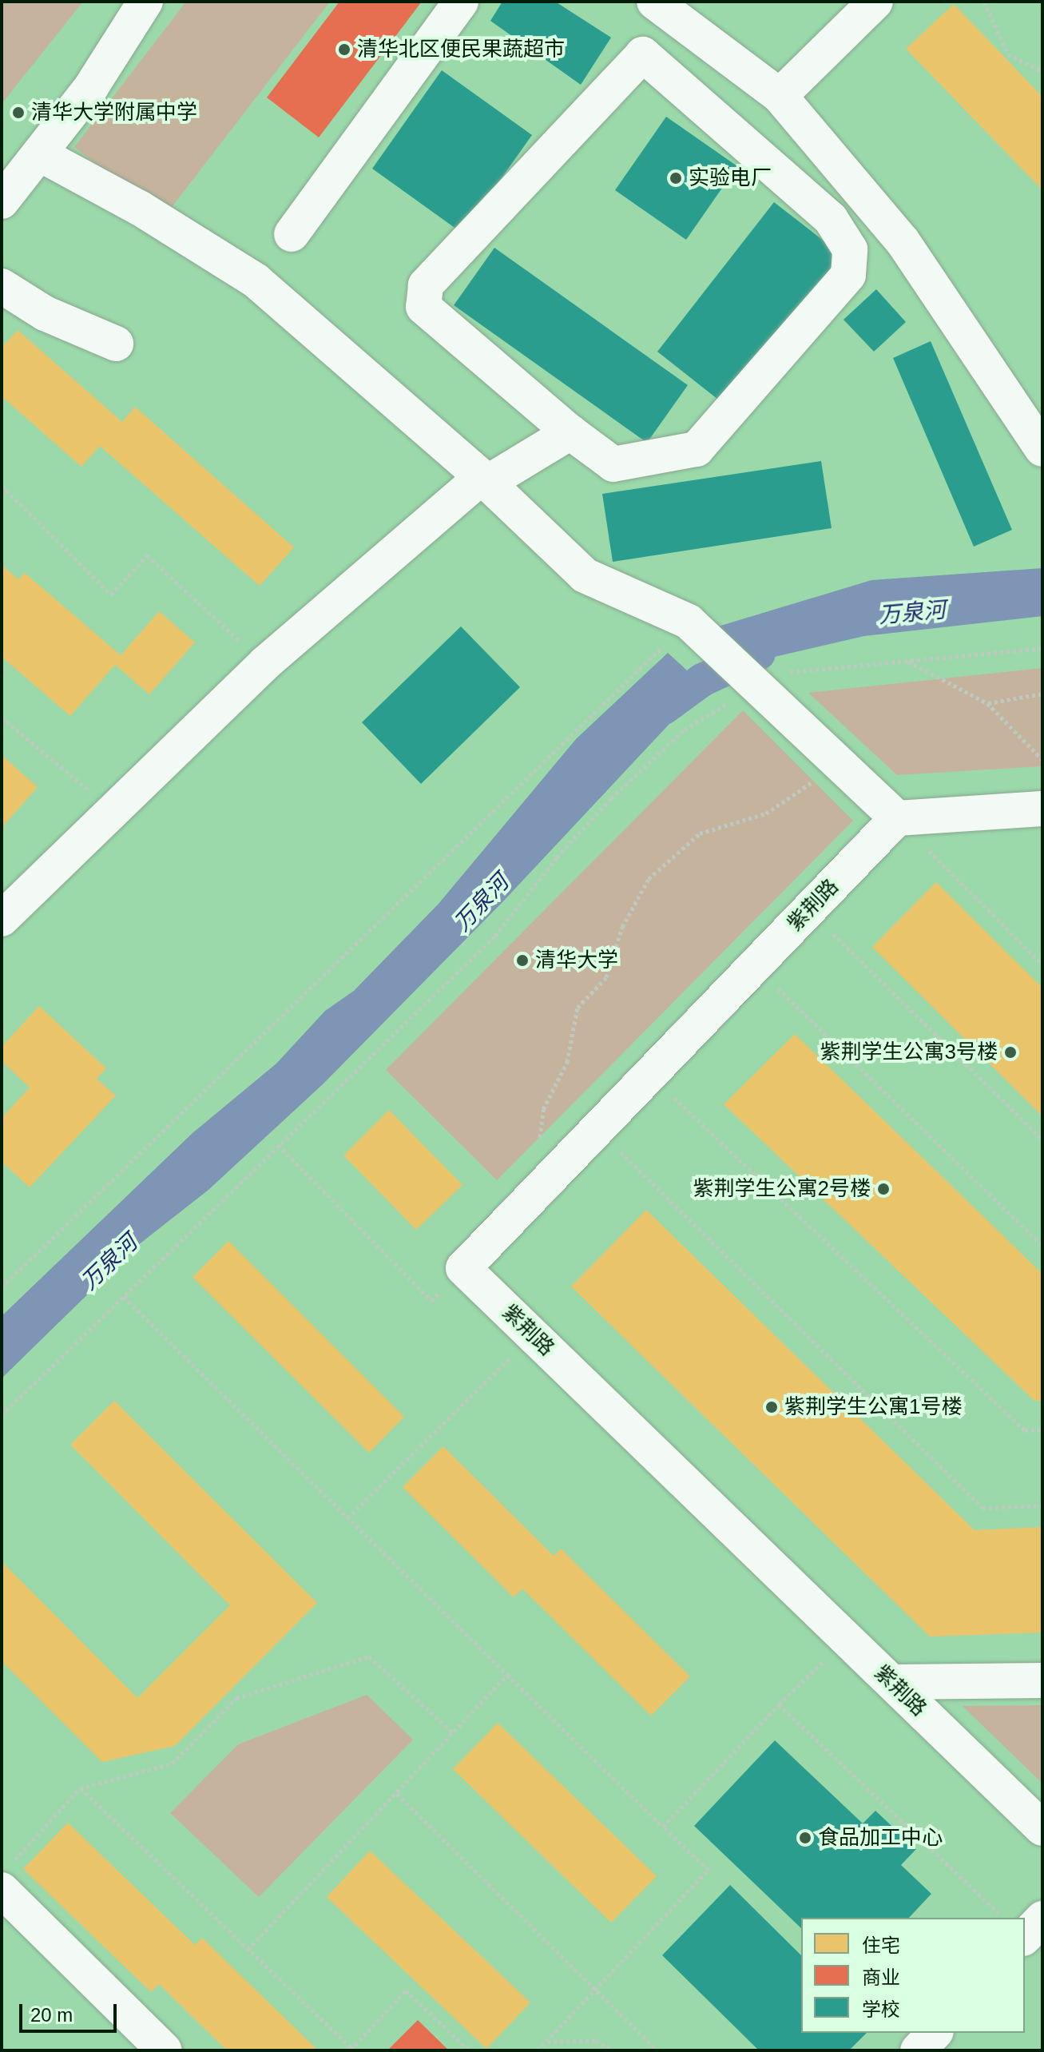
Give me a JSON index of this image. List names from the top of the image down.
{
  "streets": {
    "street": ["紫荆路"]
  },
  "water": ["万泉河"],
  "places": [
    "清华北区便民果蔬超市",
    "清华大学附属中学",
    "实验电厂",
    "清华大学",
    "紫荆学生公寓3号楼",
    "紫荆学生公寓2号楼",
    "紫荆学生公寓1号楼",
    "食品加工中心"
  ],
  "legend": ["住宅", "商业", "学校"],
  "scale_bar": "20 m"
}
